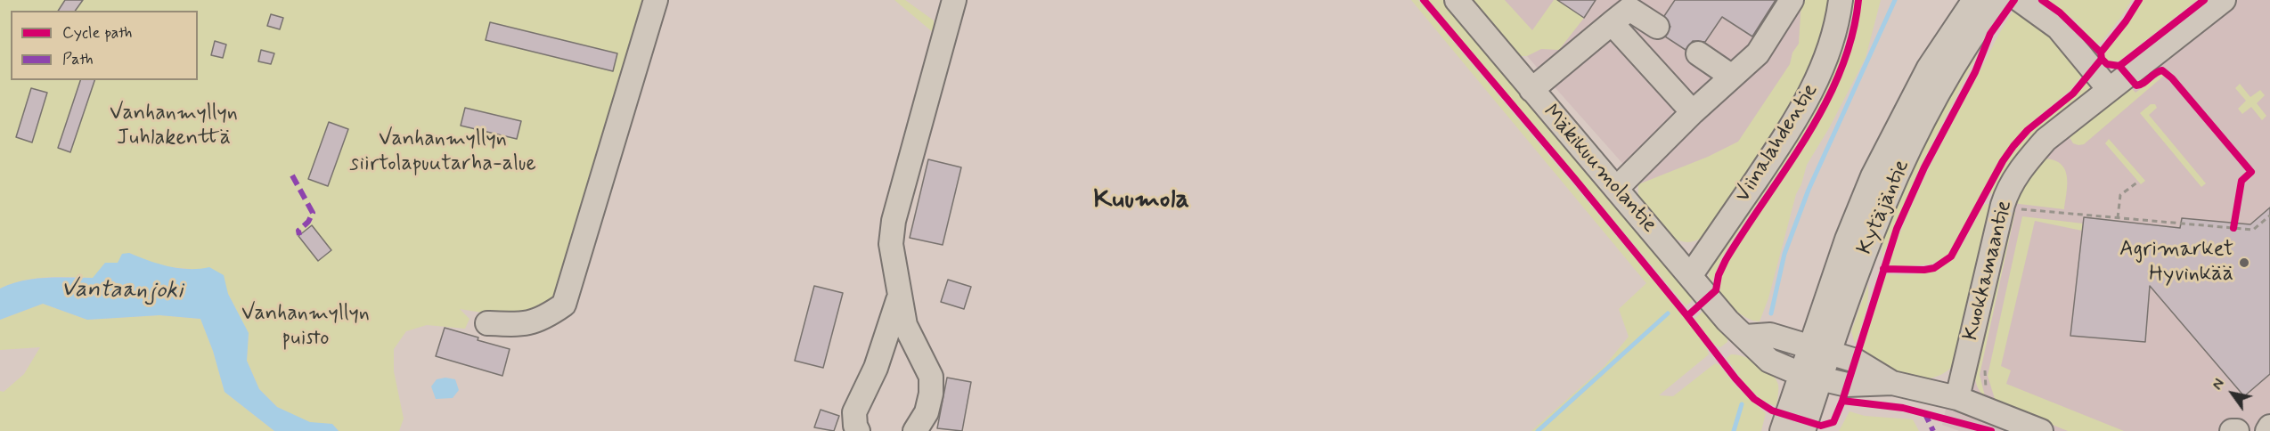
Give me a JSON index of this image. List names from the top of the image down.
{
  "streets": {
    "street": [
      "Viinalahdentie",
      "Mäkikuumolantie",
      "Kytäjäntie",
      "Kuokkamaantie"
    ]
  },
  "crossings": [
    ["Viinalahdentie", "Mäkikuumolantie"],
    ["Mäkikuumolantie", "Kytäjäntie"]
  ],
  "districts": ["Kuumola"],
  "water": ["Vantaanjoki"],
  "parks": ["Vanhanmyllyn Juhlakenttä", "Vanhanmyllyn siirtolapuutarha-alue", "Vanhanmyllyn puisto"],
  "places": ["Agrimarket Hyvinkää"],
  "legend": ["Cycle path", "Path"],
  "north": "top left"
}
